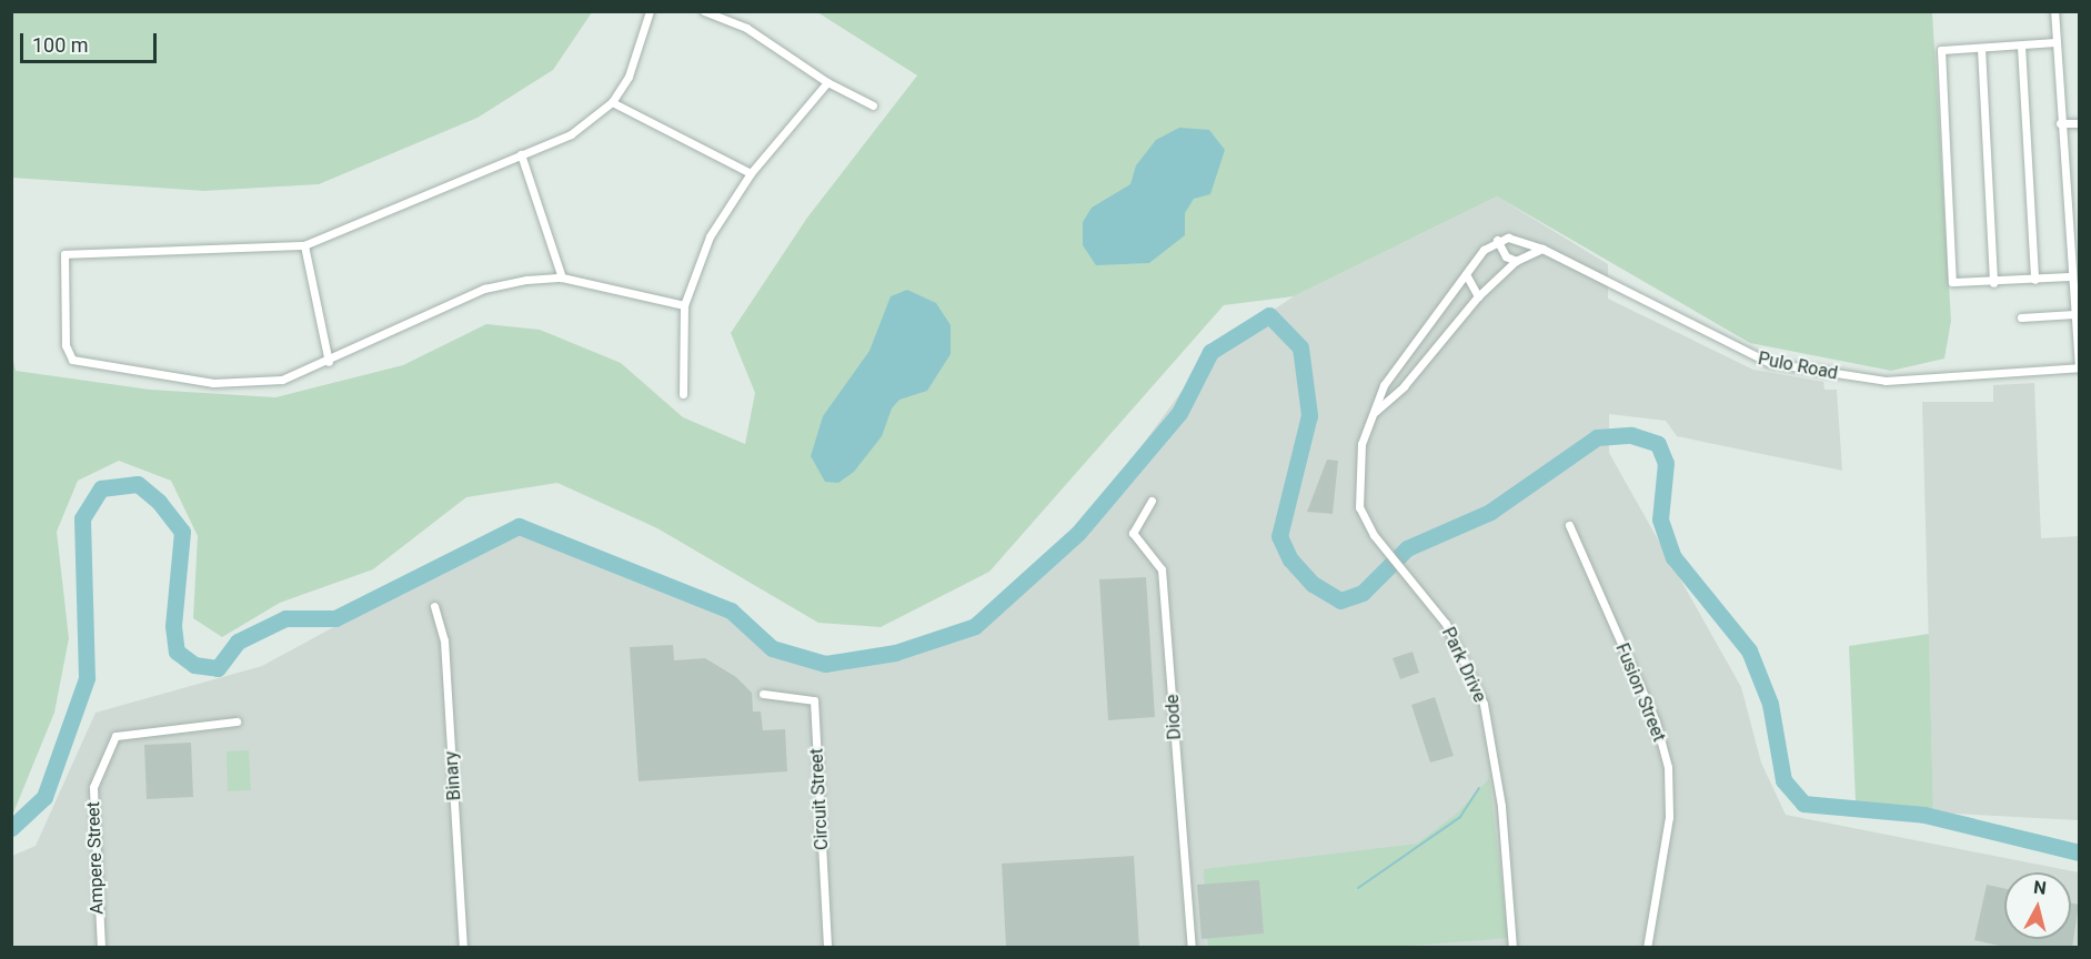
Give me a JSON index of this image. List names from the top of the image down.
{
  "streets": {
    "street": [
      "Pulo Road",
      "Park Drive",
      "Fusion Street",
      "Diode",
      "Binary",
      "Circuit Street",
      "Ampere Street"
    ]
  },
  "crossings": [
    ["Pulo Road", "Park Drive"]
  ],
  "scale_bar": "100 m",
  "north": "top"
}
